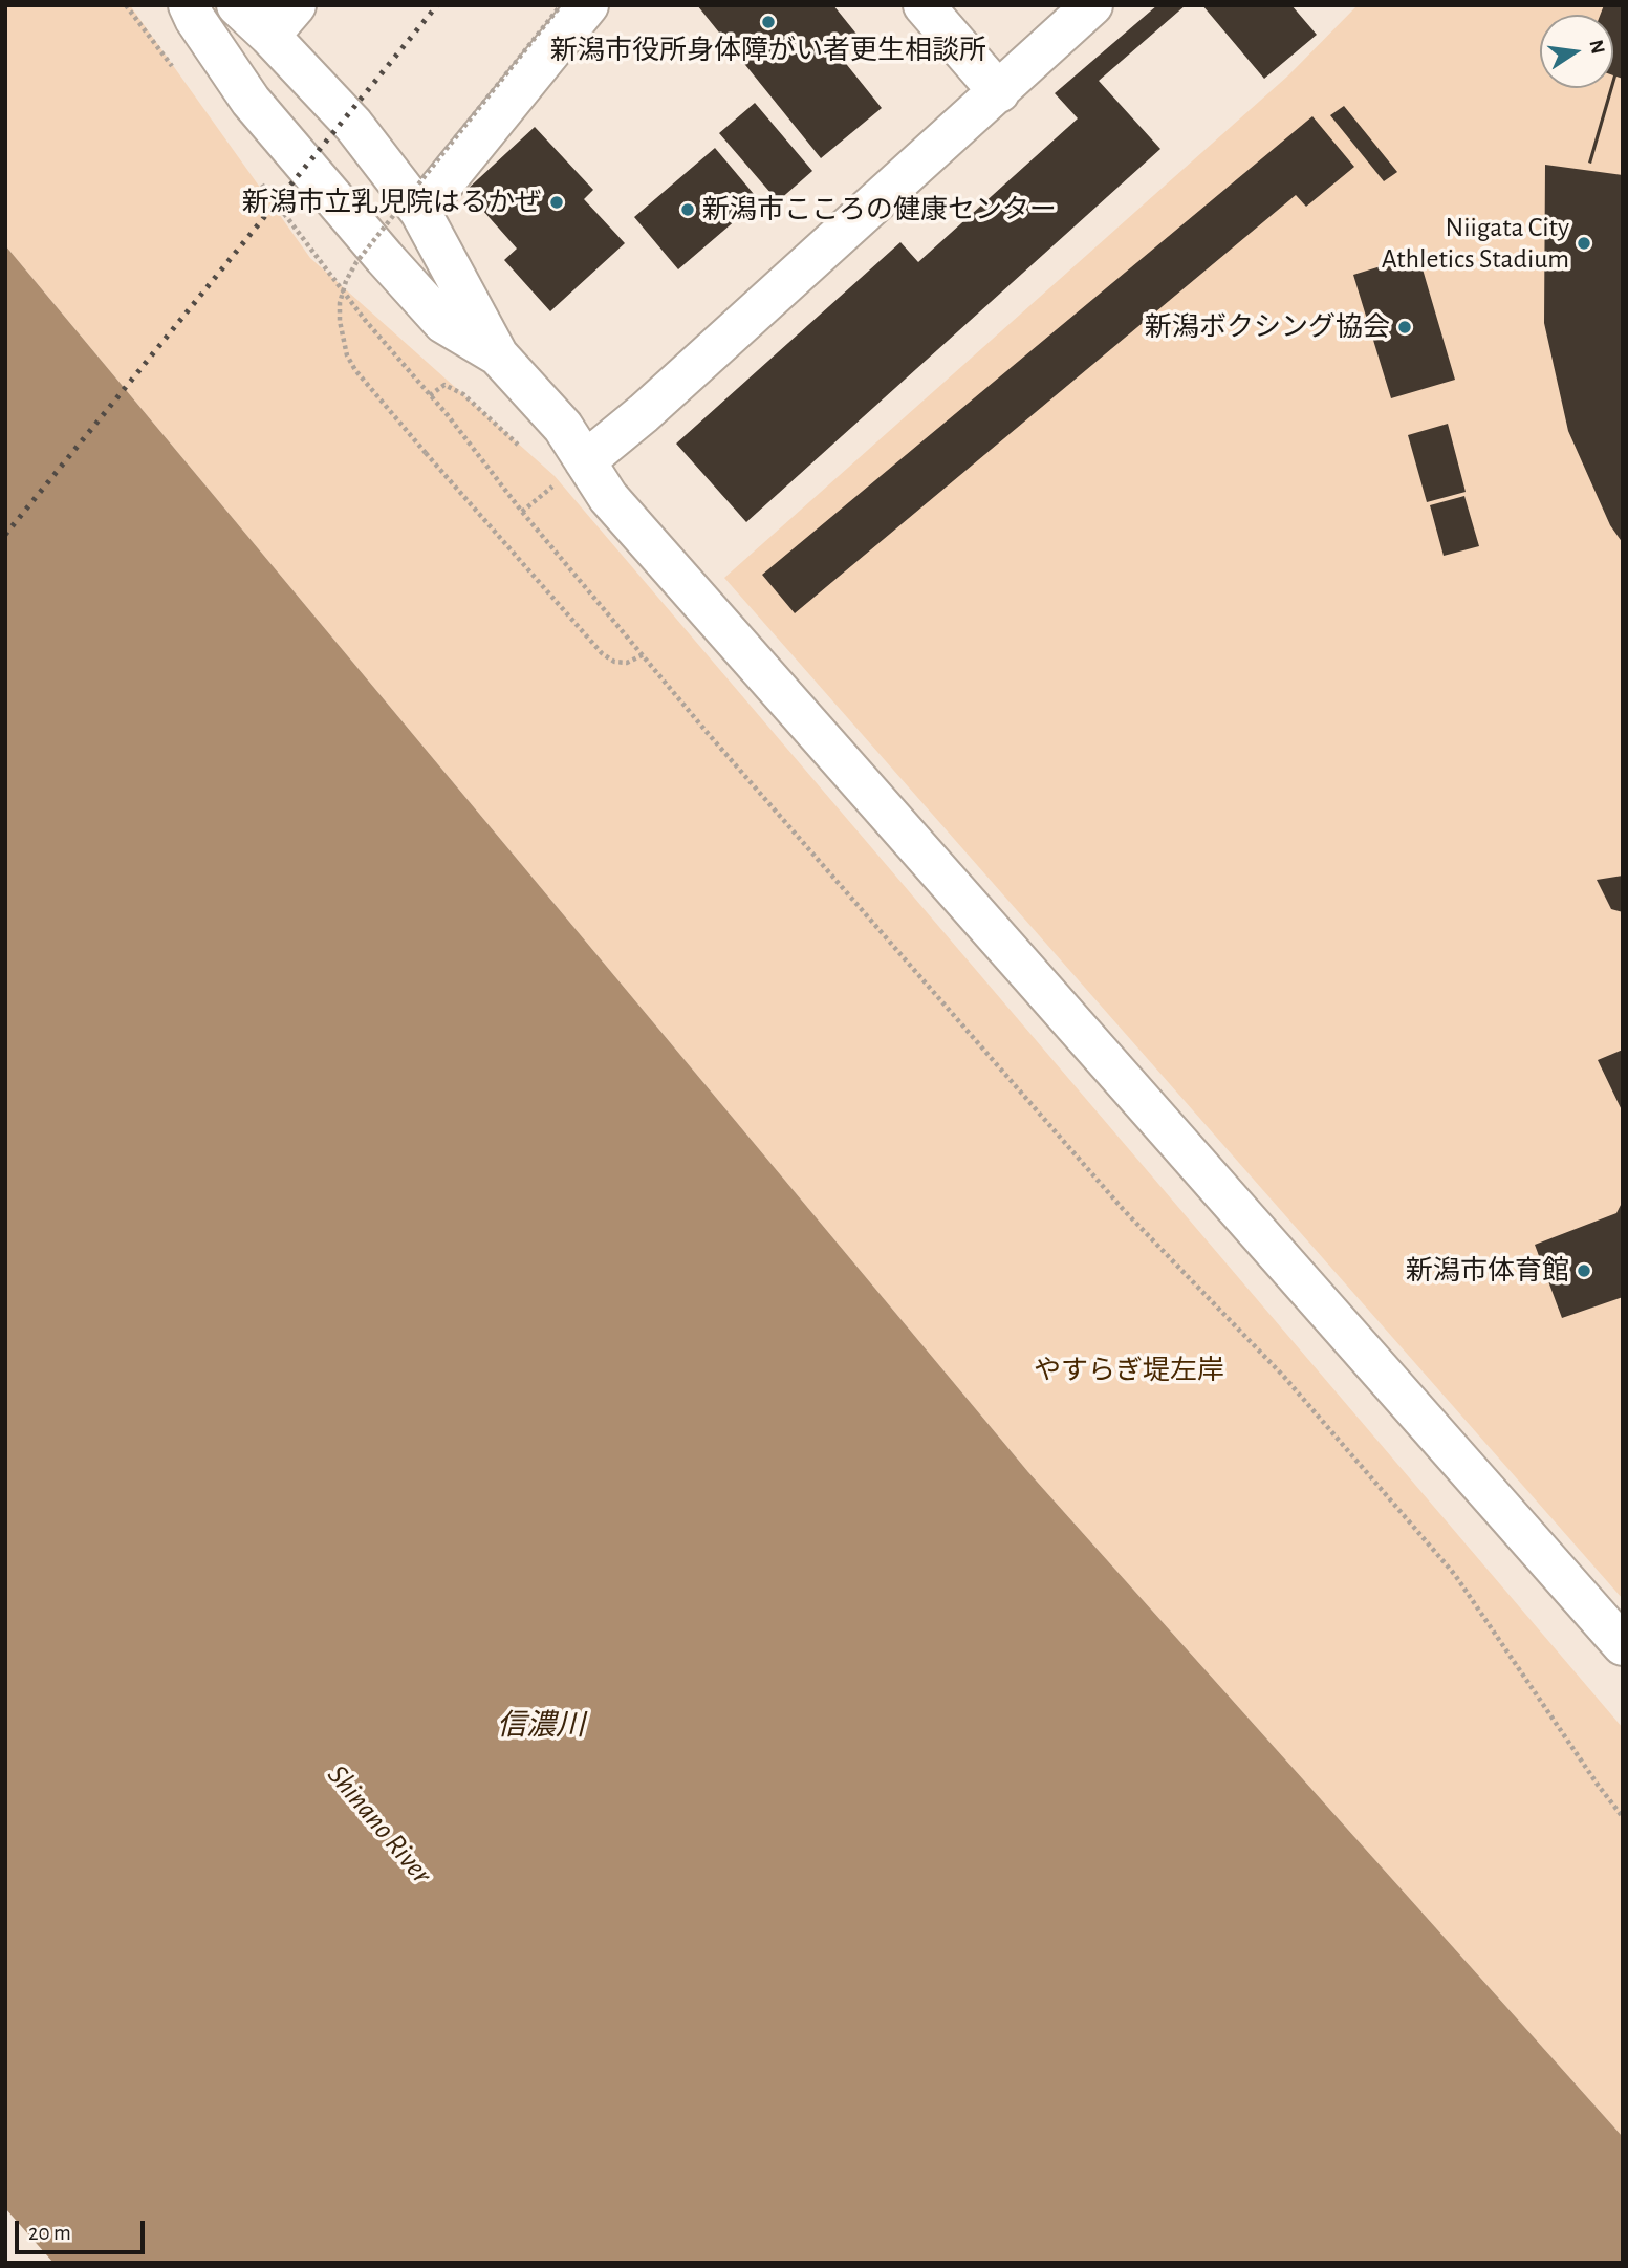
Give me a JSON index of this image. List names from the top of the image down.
{
  "water": ["信濃川", "Shinano River"],
  "parks": ["やすらぎ堤左岸"],
  "places": [
    "新潟市役所身体障がい者更生相談所",
    "新潟市立乳児院はるかぜ",
    "新潟市こころの健康センター",
    "Niigata City Athletics Stadium",
    "新潟ボクシング協会",
    "新潟市体育館"
  ],
  "scale_bar": "20 m",
  "north": "right"
}
